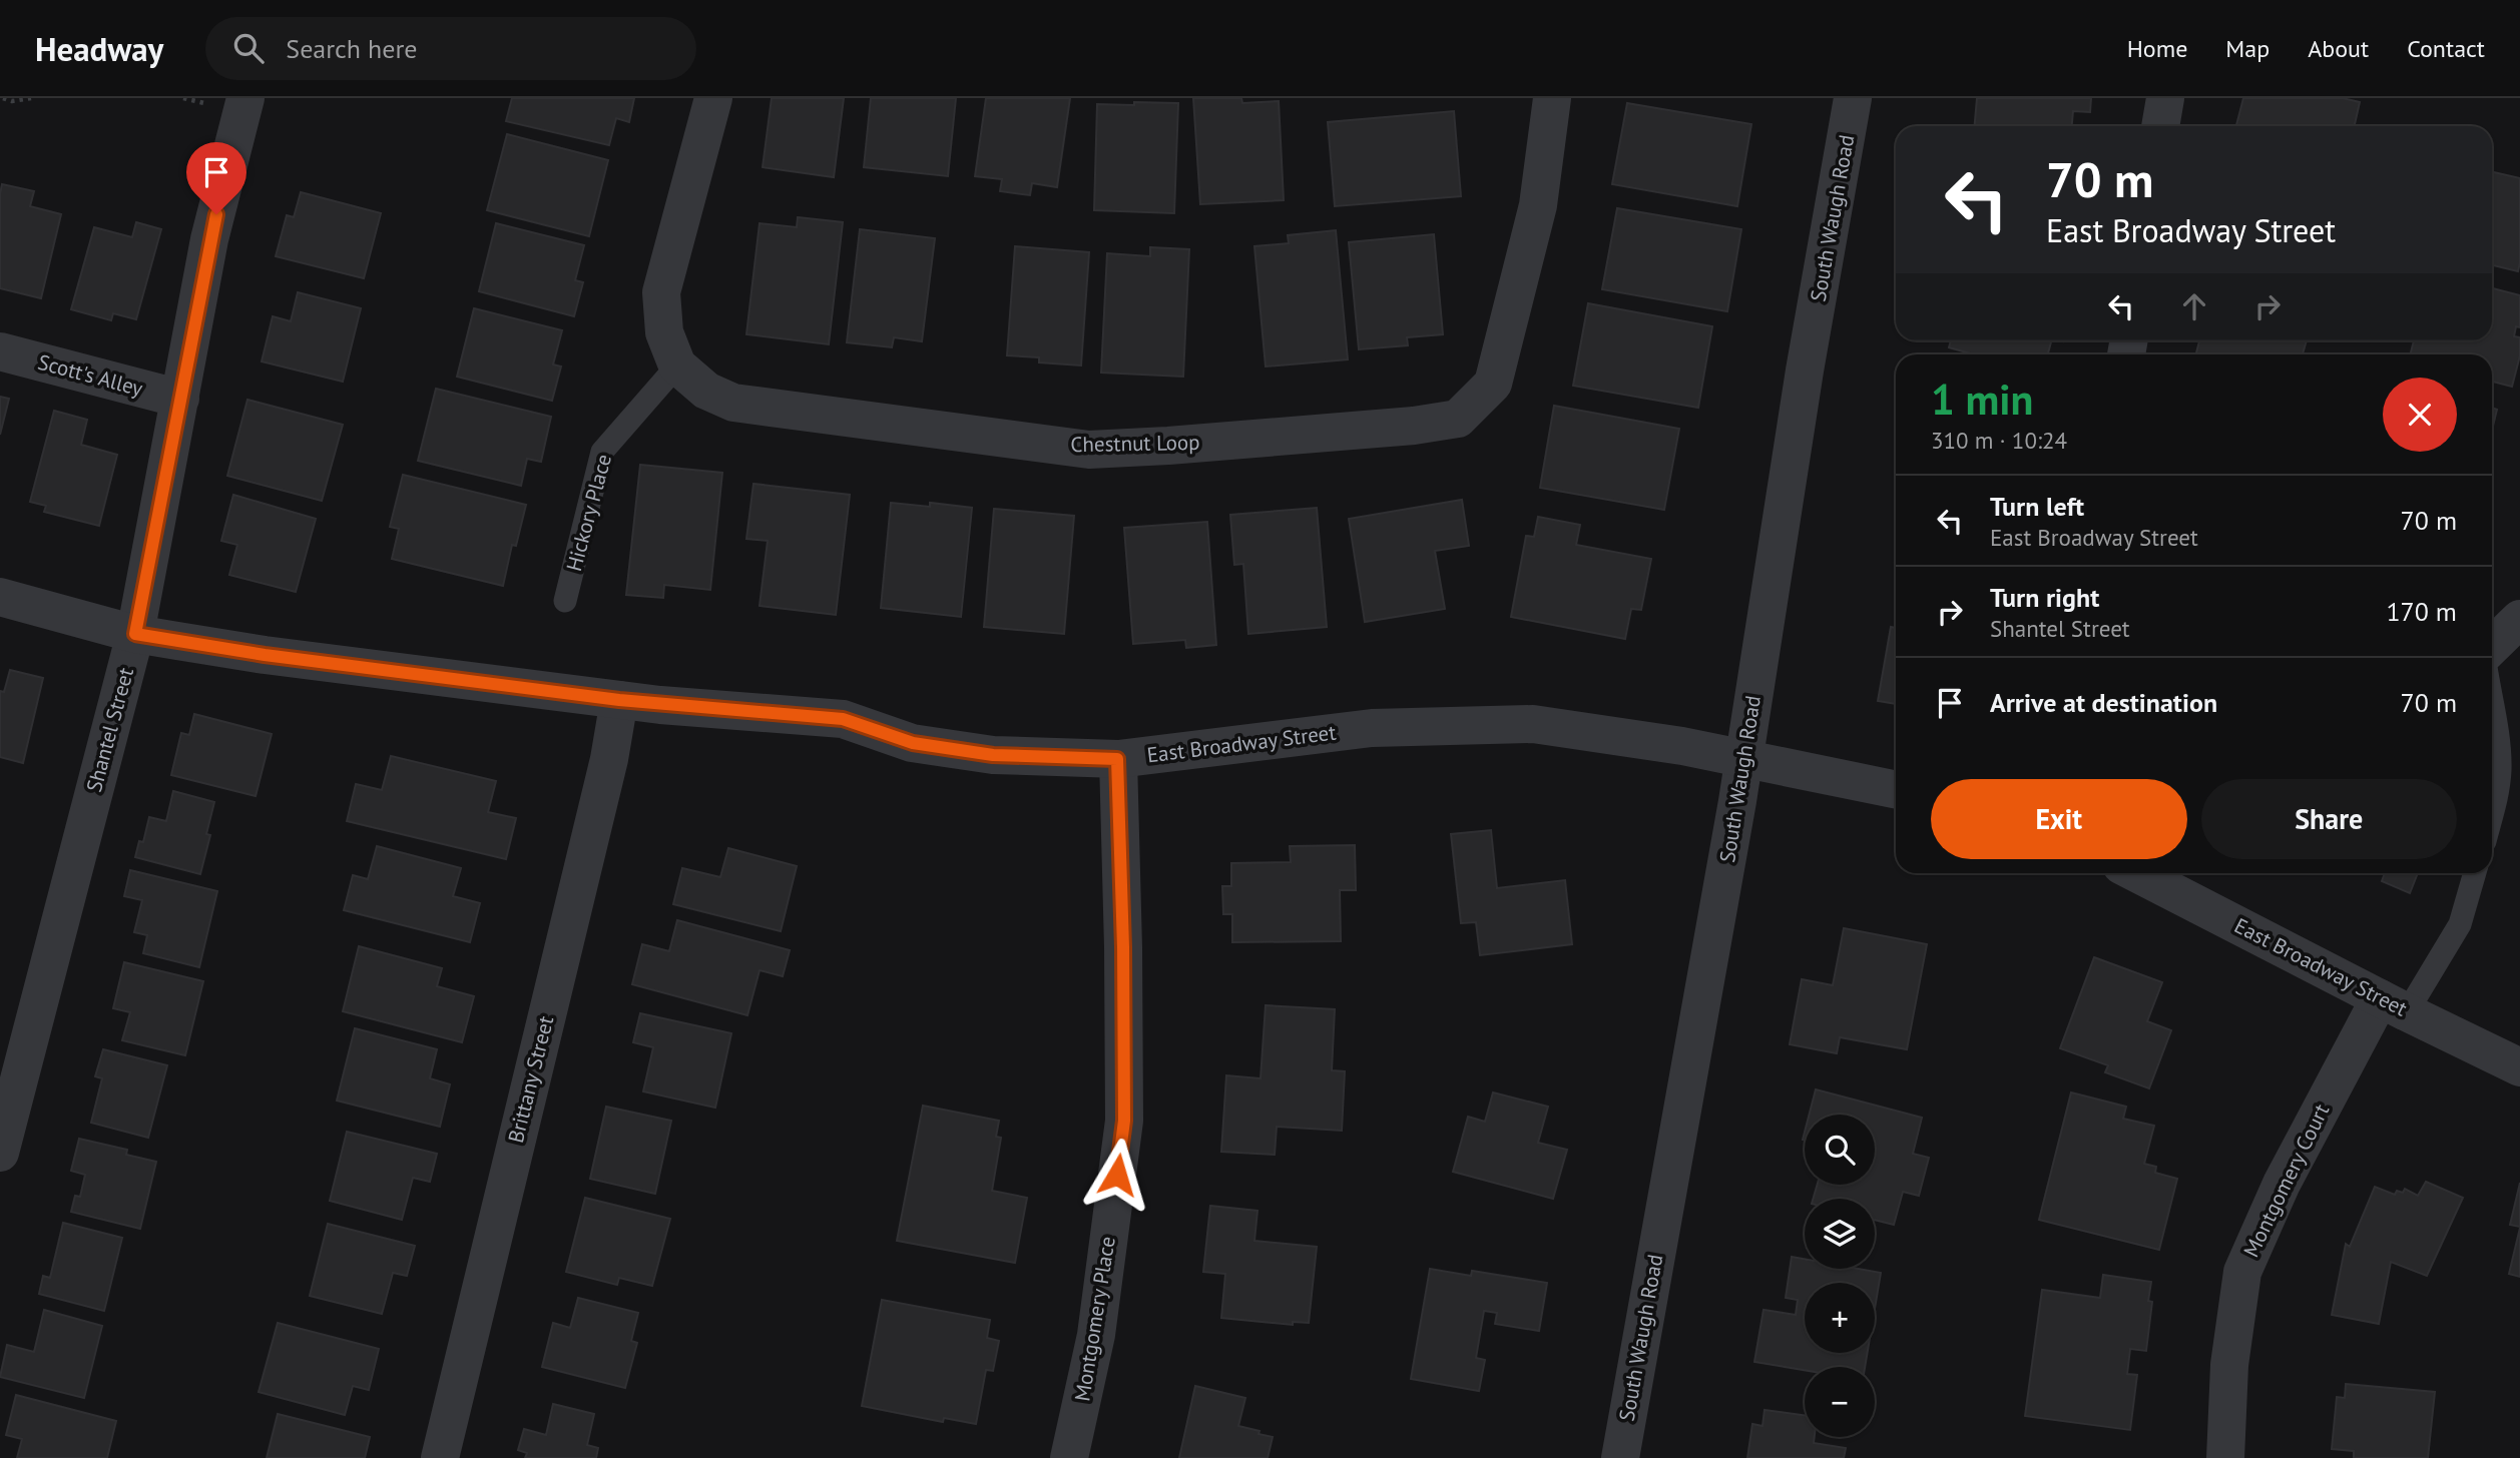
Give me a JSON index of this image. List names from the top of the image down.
{
  "streets": {
    "street": [
      "South Waugh Road",
      "Scott's Alley",
      "Chestnut Loop",
      "Shantel Street",
      "East Broadway Street",
      "Brittany Street",
      "Montgomery Court",
      "Montgomery Place"
    ],
    "lane": ["Hickory Place"]
  },
  "crossings": [
    ["South Waugh Road", "East Broadway Street"],
    ["Scott's Alley", "Shantel Street"],
    ["Chestnut Loop", "Hickory Place"],
    ["Shantel Street", "East Broadway Street"],
    ["East Broadway Street", "Brittany Street"],
    ["East Broadway Street", "Montgomery Court"],
    ["East Broadway Street", "Montgomery Place"]
  ],
  "page": {
    "header": "Headway",
    "search": "Search here",
    "nav": [
      "Home",
      "Map",
      "About",
      "Contact"
    ],
    "turn": ["70 m", "East Broadway Street"],
    "heading": ["1 min", "310 m · 10:24"],
    "list": [
      {
        "name": "Turn left",
        "note": "East Broadway Street",
        "value": "70 m"
      },
      {
        "name": "Turn right",
        "note": "Shantel Street",
        "value": "170 m"
      },
      {
        "name": "Arrive at destination",
        "value": "70 m"
      }
    ],
    "buttons": ["Exit", "Share"],
    "map_buttons": ["+", "−"]
  }
}
